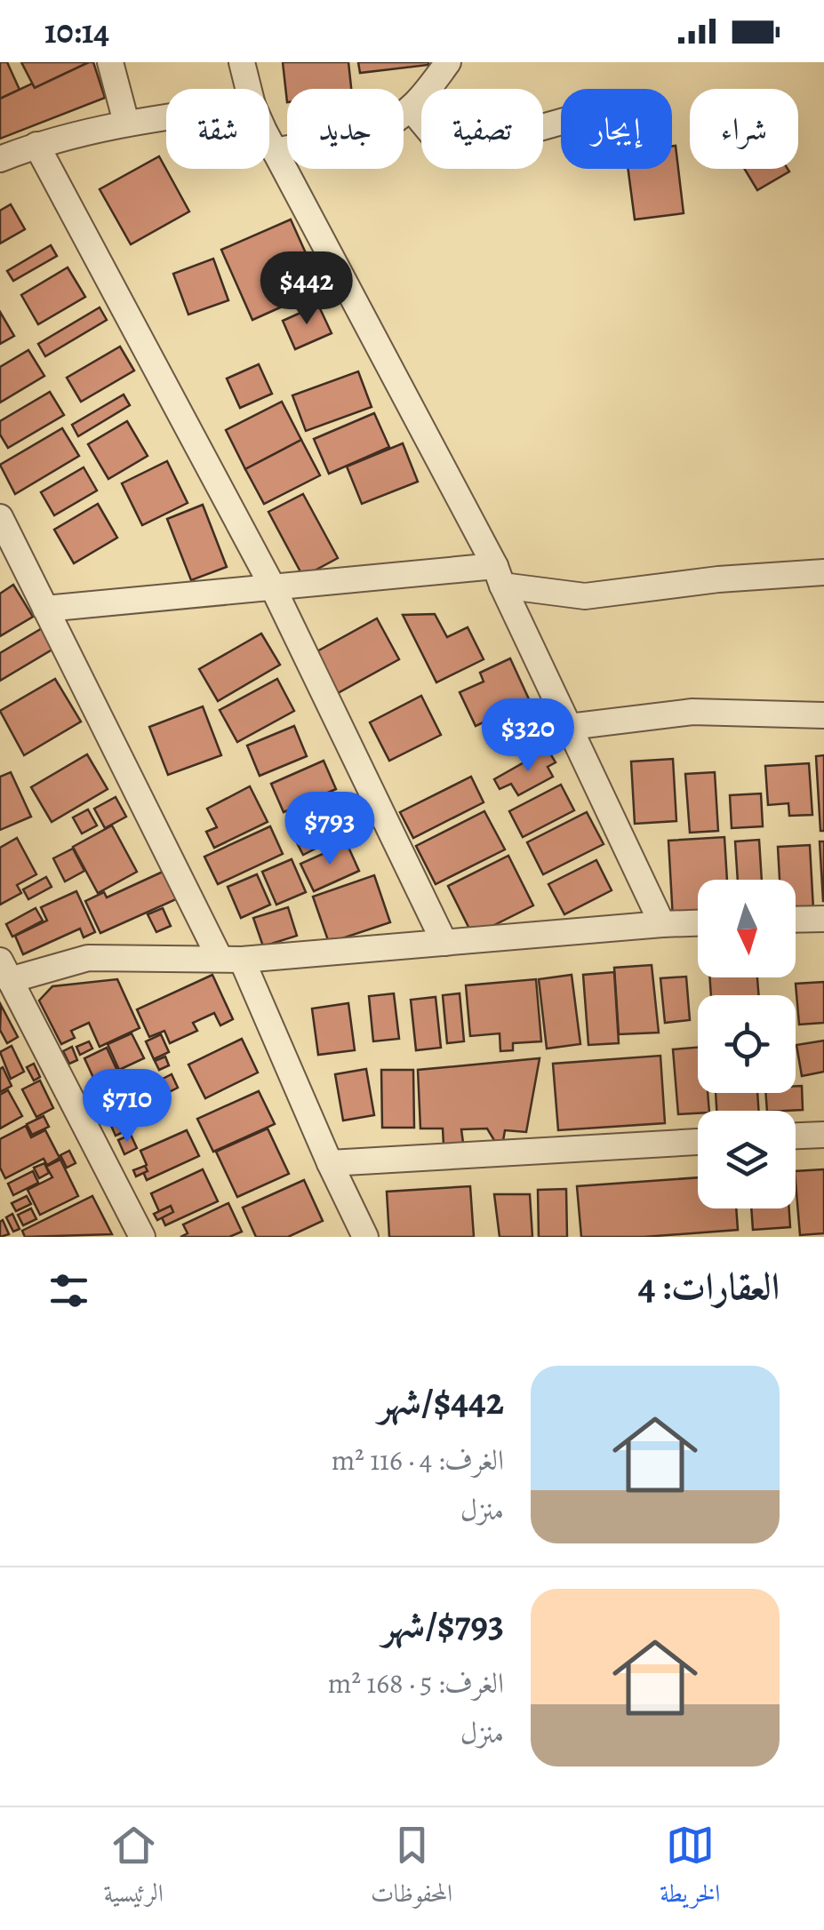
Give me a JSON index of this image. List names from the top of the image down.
{
  "north": "bottom",
  "page": {
    "status": "10:14",
    "chip": [
      "شراء",
      "إيجار",
      "تصفية",
      "جديد",
      "شقة"
    ],
    "price": [
      "$442",
      "$320",
      "$793",
      "$710"
    ],
    "heading": "العقارات: 4",
    "list": [
      {
        "name": "$442/شهر",
        "note": "الغرف: 4 · 116 m² · منزل"
      },
      {
        "name": "$793/شهر",
        "note": "الغرف: 5 · 168 m² · منزل"
      }
    ],
    "tabs": ["الخريطة", "المحفوظات", "الرئيسية"]
  }
}
